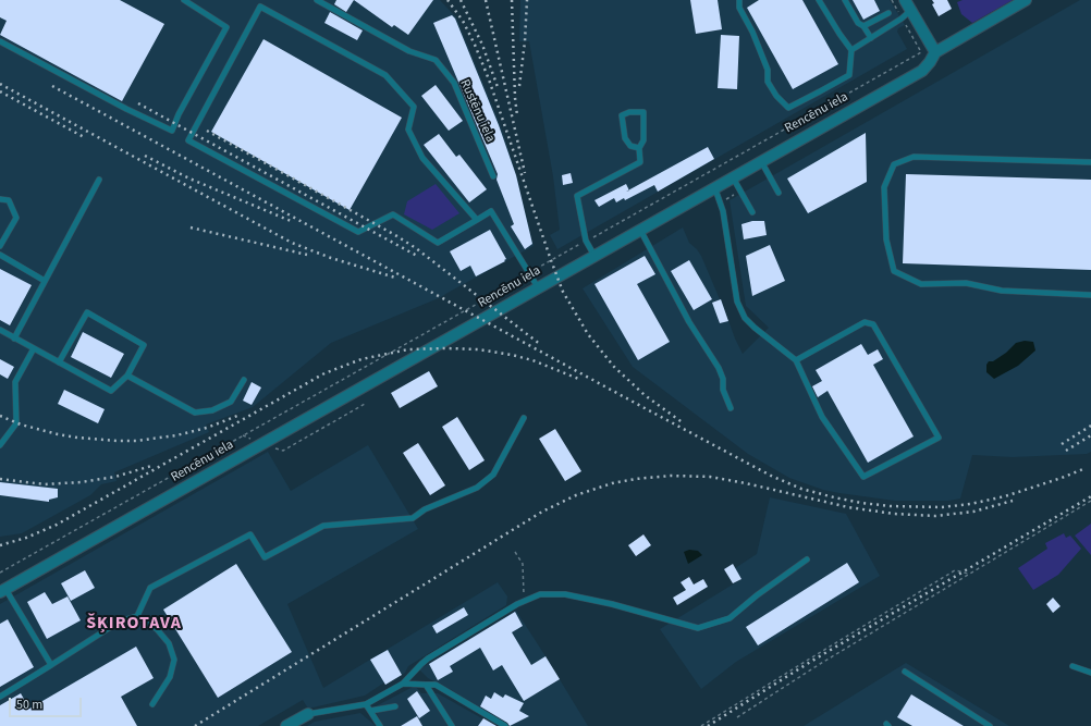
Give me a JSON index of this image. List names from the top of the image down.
{
  "streets": {
    "street": ["Rencēnu iela"],
    "lane": ["Rustēnu iela"]
  },
  "districts": ["ŠĶIROTAVA"],
  "scale_bar": "50 m"
}
